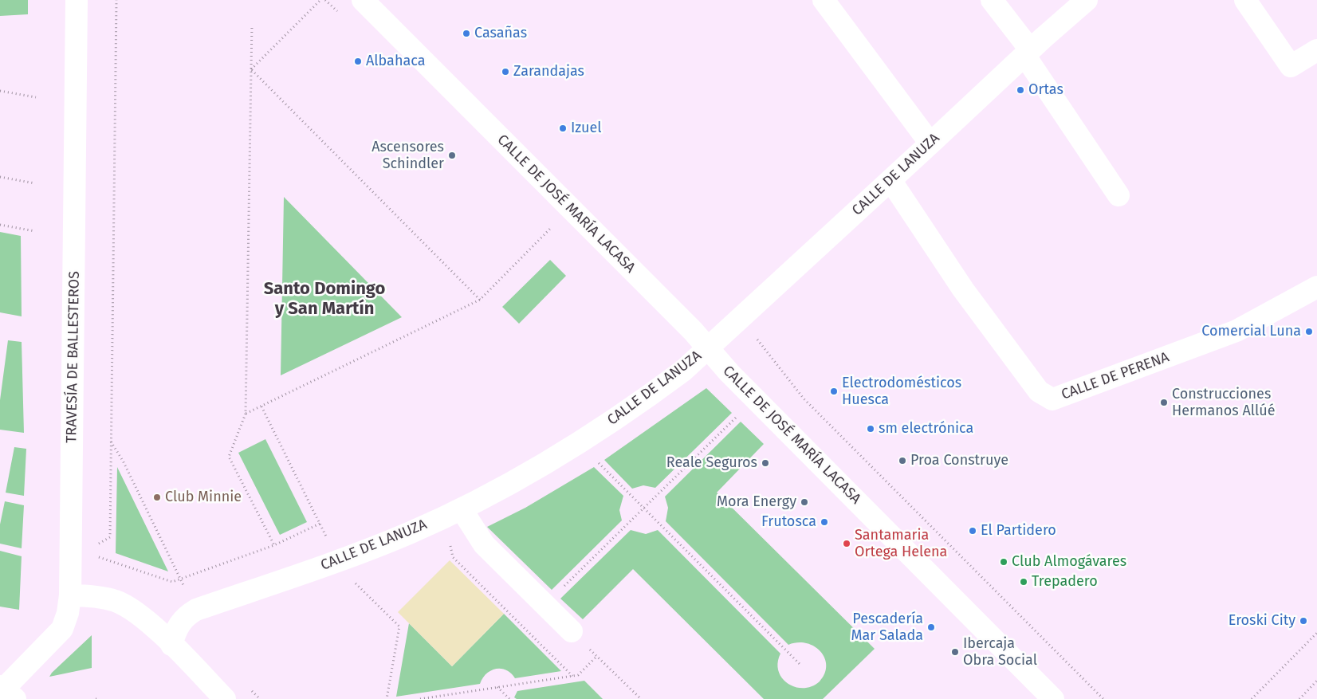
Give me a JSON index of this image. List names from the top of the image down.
{
  "streets": {
    "street": [
      "CALLE DE LANUZA",
      "CALLE DE JOSÉ MARÍA LACASA",
      "TRAVESÍA DE BALLESTEROS",
      "CALLE DE PERENA"
    ]
  },
  "crossings": [
    ["CALLE DE LANUZA", "CALLE DE JOSÉ MARÍA LACASA"],
    ["CALLE DE LANUZA", "CALLE DE PERENA"]
  ],
  "districts": ["Santo Domingo y San Martín"],
  "places": [
    "Casañas",
    "Albahaca",
    "Zarandajas",
    "Ortas",
    "Izuel",
    "Ascensores Schindler",
    "Comercial Luna",
    "Electrodomésticos Huesca",
    "Construcciones Hermanos Allúé",
    "sm electrónica",
    "Proa Construye",
    "Reale Seguros",
    "Club Minnie",
    "Mora Energy",
    "Frutosca",
    "El Partidero",
    "Santamaria Ortega Helena",
    "Club Almogávares",
    "Trepadero",
    "Eroski City",
    "Pescadería Mar Salada",
    "Ibercaja Obra Social"
  ]
}
